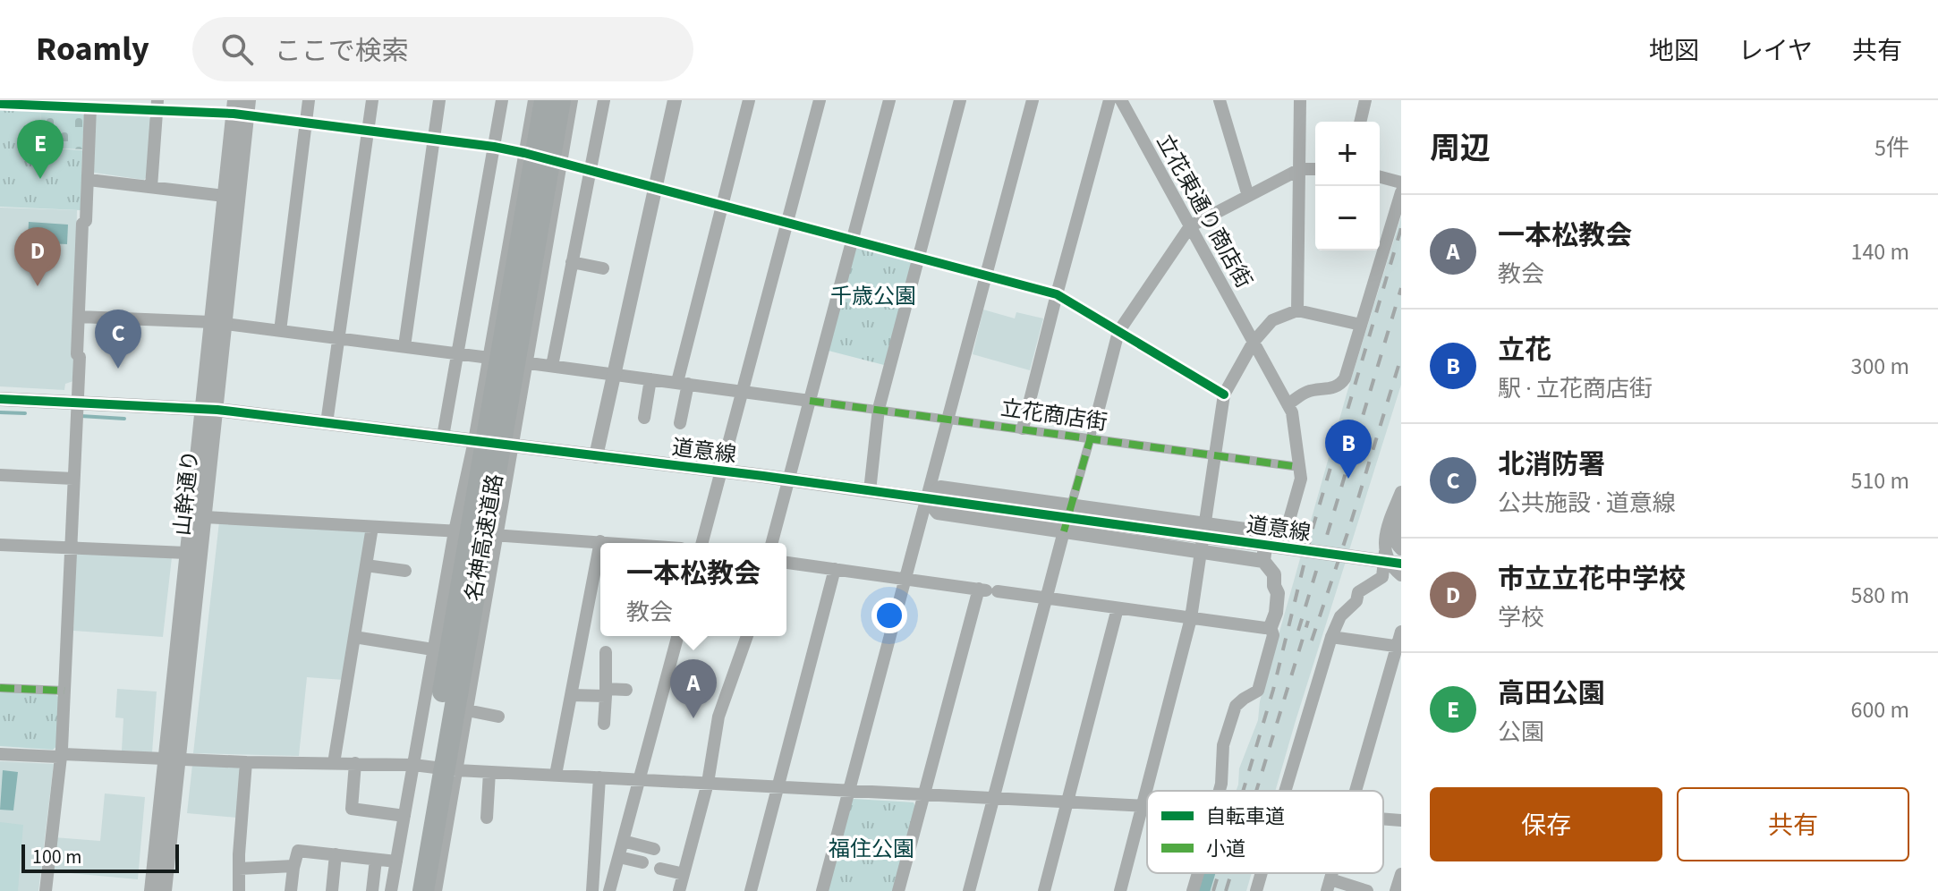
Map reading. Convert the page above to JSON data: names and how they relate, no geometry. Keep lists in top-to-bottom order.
{
  "streets": {
    "highway": ["名神高速道路"],
    "street": [
      "立花東通り商店街",
      "立花商店街",
      "道意線",
      "山幹通り"
    ]
  },
  "crossings": [
    ["道意線", "山幹通り"]
  ],
  "parks": ["千歳公園", "福住公園"],
  "legend": ["自転車道", "小道"],
  "scale_bar": "100 m",
  "page": {
    "header": "Roamly",
    "search": "ここで検索",
    "nav": ["地図", "レイヤ", "共有"],
    "heading": ["周辺", "5件"],
    "pins": [
      "E",
      "D",
      "C",
      "B",
      "A"
    ],
    "map_buttons": ["+", "−"],
    "list": [
      {
        "mark": "A",
        "name": "一本松教会",
        "note": "教会",
        "value": "140 m"
      },
      {
        "mark": "B",
        "name": "立花",
        "note": "駅 · 立花商店街",
        "value": "300 m"
      },
      {
        "mark": "C",
        "name": "北消防署",
        "note": "公共施設 · 道意線",
        "value": "510 m"
      },
      {
        "mark": "D",
        "name": "市立立花中学校",
        "note": "学校",
        "value": "580 m"
      },
      {
        "mark": "E",
        "name": "高田公園",
        "note": "公園",
        "value": "600 m"
      }
    ],
    "popup": ["一本松教会", "教会"],
    "buttons": ["保存", "共有"],
    "scale": "100 m"
  }
}
